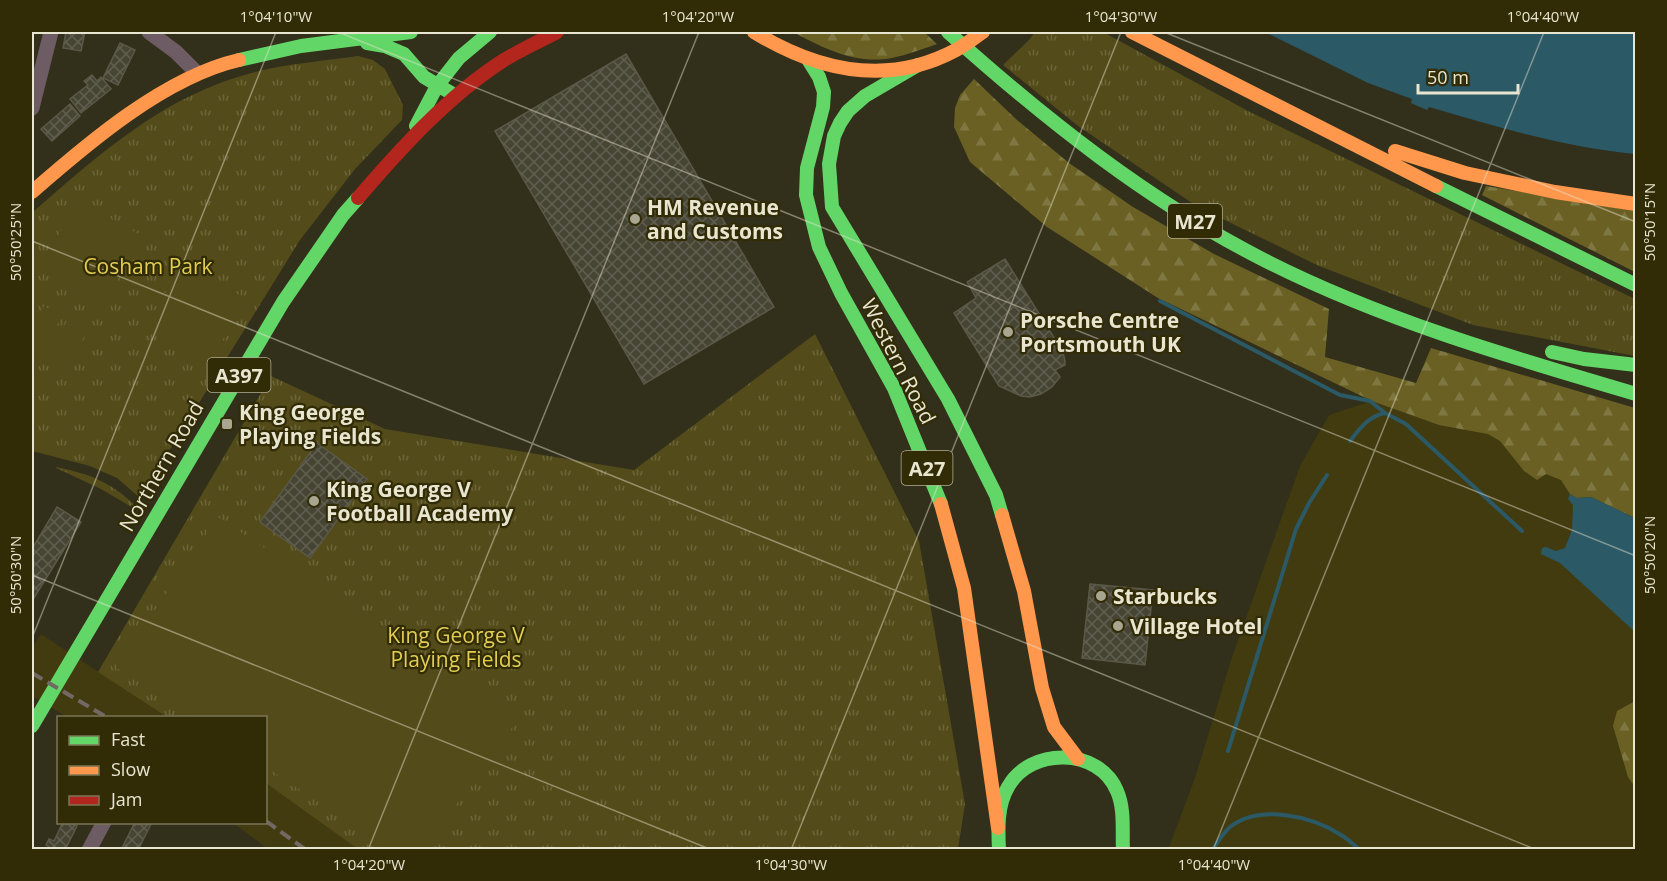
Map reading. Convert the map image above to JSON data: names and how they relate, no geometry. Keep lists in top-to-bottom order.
{
  "streets": {
    "main road": [
      "M27",
      "Western Road",
      "A397",
      "Northern Road",
      "A27"
    ]
  },
  "parks": ["Cosham Park", "King George V Playing Fields"],
  "places": {
    "other": [
      "HM Revenue and Customs",
      "Porsche Centre Portsmouth UK",
      "King George V Football Academy",
      "Starbucks",
      "Village Hotel"
    ],
    "transit": ["King George Playing Fields"]
  },
  "legend": ["Fast", "Slow", "Jam"],
  "scale_bar": "50 m",
  "coordinates": [
    "1°04'10\"W",
    "1°04'20\"W",
    "1°04'30\"W",
    "1°04'40\"W",
    "50°50'15\"N",
    "50°50'25\"N",
    "50°50'20\"N",
    "50°50'30\"N"
  ]
}
